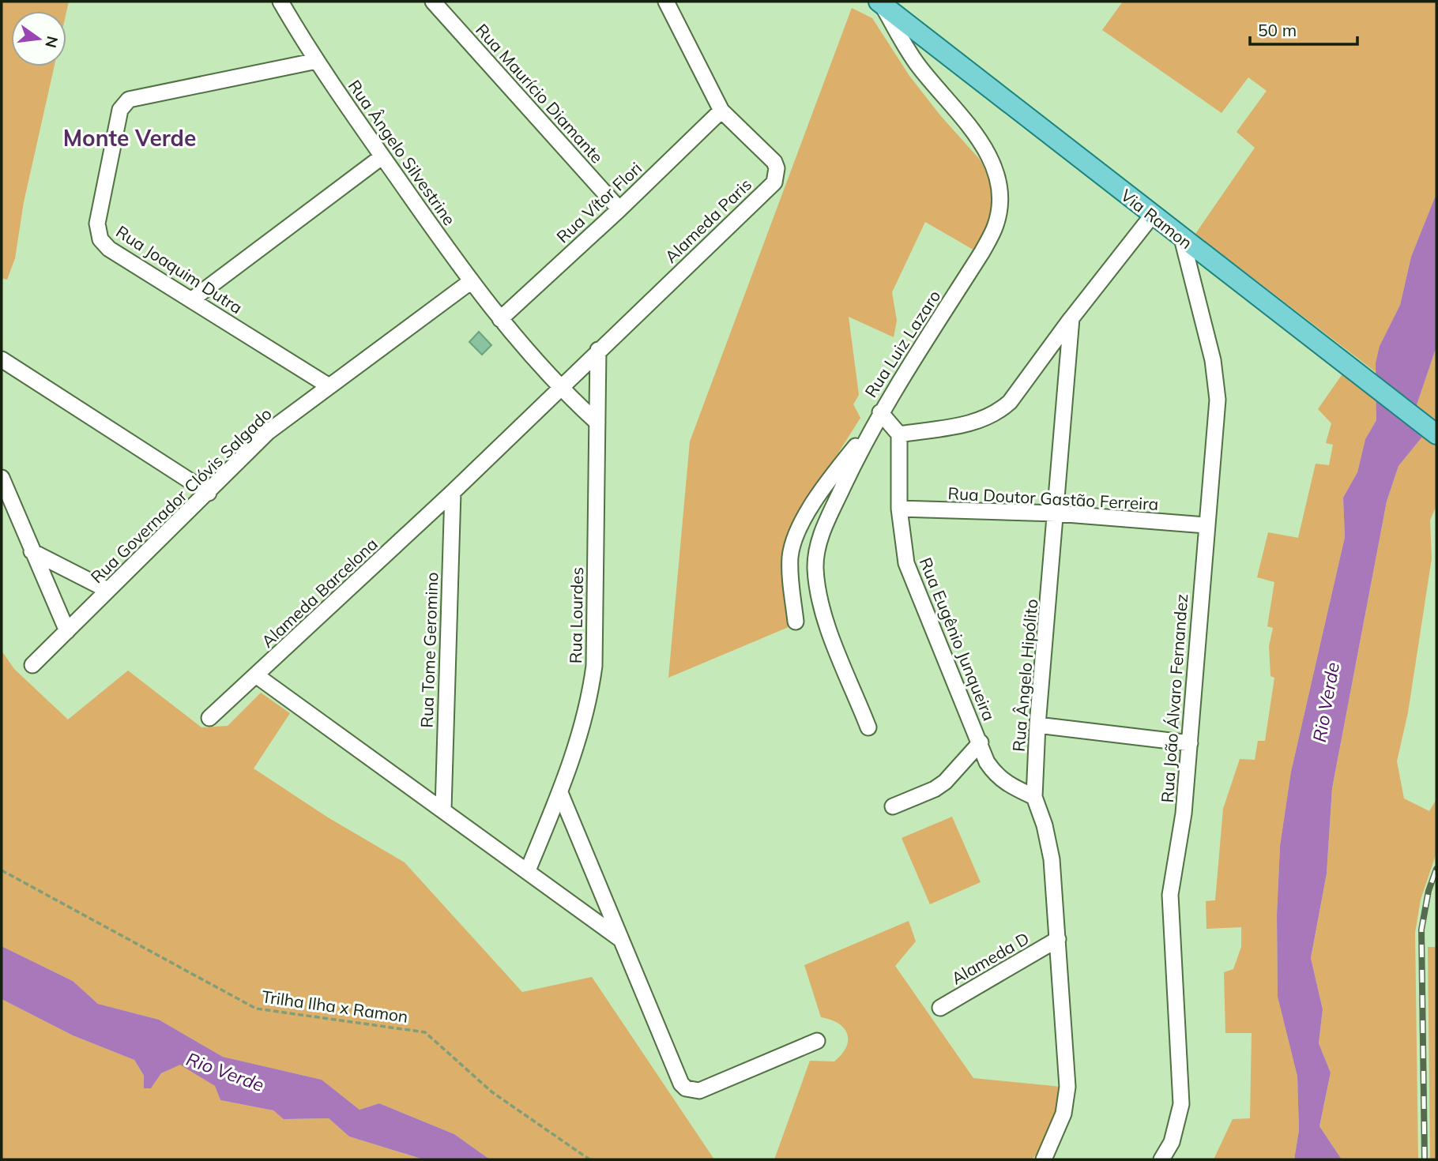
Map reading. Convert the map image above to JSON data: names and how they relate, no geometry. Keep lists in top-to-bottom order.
{
  "streets": {
    "main road": ["Via Ramon"],
    "street": [
      "Rua Maurício Diamante",
      "Rua Ângelo Silvestrine",
      "Rua Vítor Flori",
      "Alameda Paris",
      "Rua Joaquim Dutra",
      "Rua Luiz Lazaro",
      "Rua Governador Clóvis Salgado",
      "Rua Doutor Gastão Ferreira",
      "Alameda Barcelona",
      "Rua Lourdes",
      "Rua Eugênio Junqueira",
      "Rua Tome Geromino",
      "Rua Ângelo Hipólito",
      "Rua João Álvaro Fernandez",
      "Alameda D"
    ],
    "path": ["Trilha Ilha x Ramon"]
  },
  "crossings": [
    ["Rua Maurício Diamante", "Rua Vítor Flori"],
    ["Rua Ângelo Silvestrine", "Rua Vítor Flori"],
    ["Rua Ângelo Silvestrine", "Alameda Paris"],
    ["Rua Ângelo Silvestrine", "Rua Joaquim Dutra"],
    ["Rua Ângelo Silvestrine", "Rua Governador Clóvis Salgado"],
    ["Rua Ângelo Silvestrine", "Alameda Barcelona"],
    ["Rua Ângelo Silvestrine", "Rua Lourdes"],
    ["Rua Vítor Flori", "Alameda Paris"],
    ["Via Ramon", "Rua Luiz Lazaro"],
    ["Via Ramon", "Rua João Álvaro Fernandez"],
    ["Alameda Paris", "Alameda Barcelona"],
    ["Alameda Paris", "Rua Lourdes"],
    ["Rua Joaquim Dutra", "Rua Governador Clóvis Salgado"],
    ["Rua Doutor Gastão Ferreira", "Rua Eugênio Junqueira"],
    ["Rua Doutor Gastão Ferreira", "Rua Ângelo Hipólito"],
    ["Rua Doutor Gastão Ferreira", "Rua João Álvaro Fernandez"],
    ["Alameda Barcelona", "Rua Tome Geromino"],
    ["Rua Eugênio Junqueira", "Rua Ângelo Hipólito"],
    ["Rua Ângelo Hipólito", "Alameda D"]
  ],
  "districts": ["Monte Verde"],
  "water": ["Rio Verde"],
  "scale_bar": "50 m",
  "north": "right"
}
